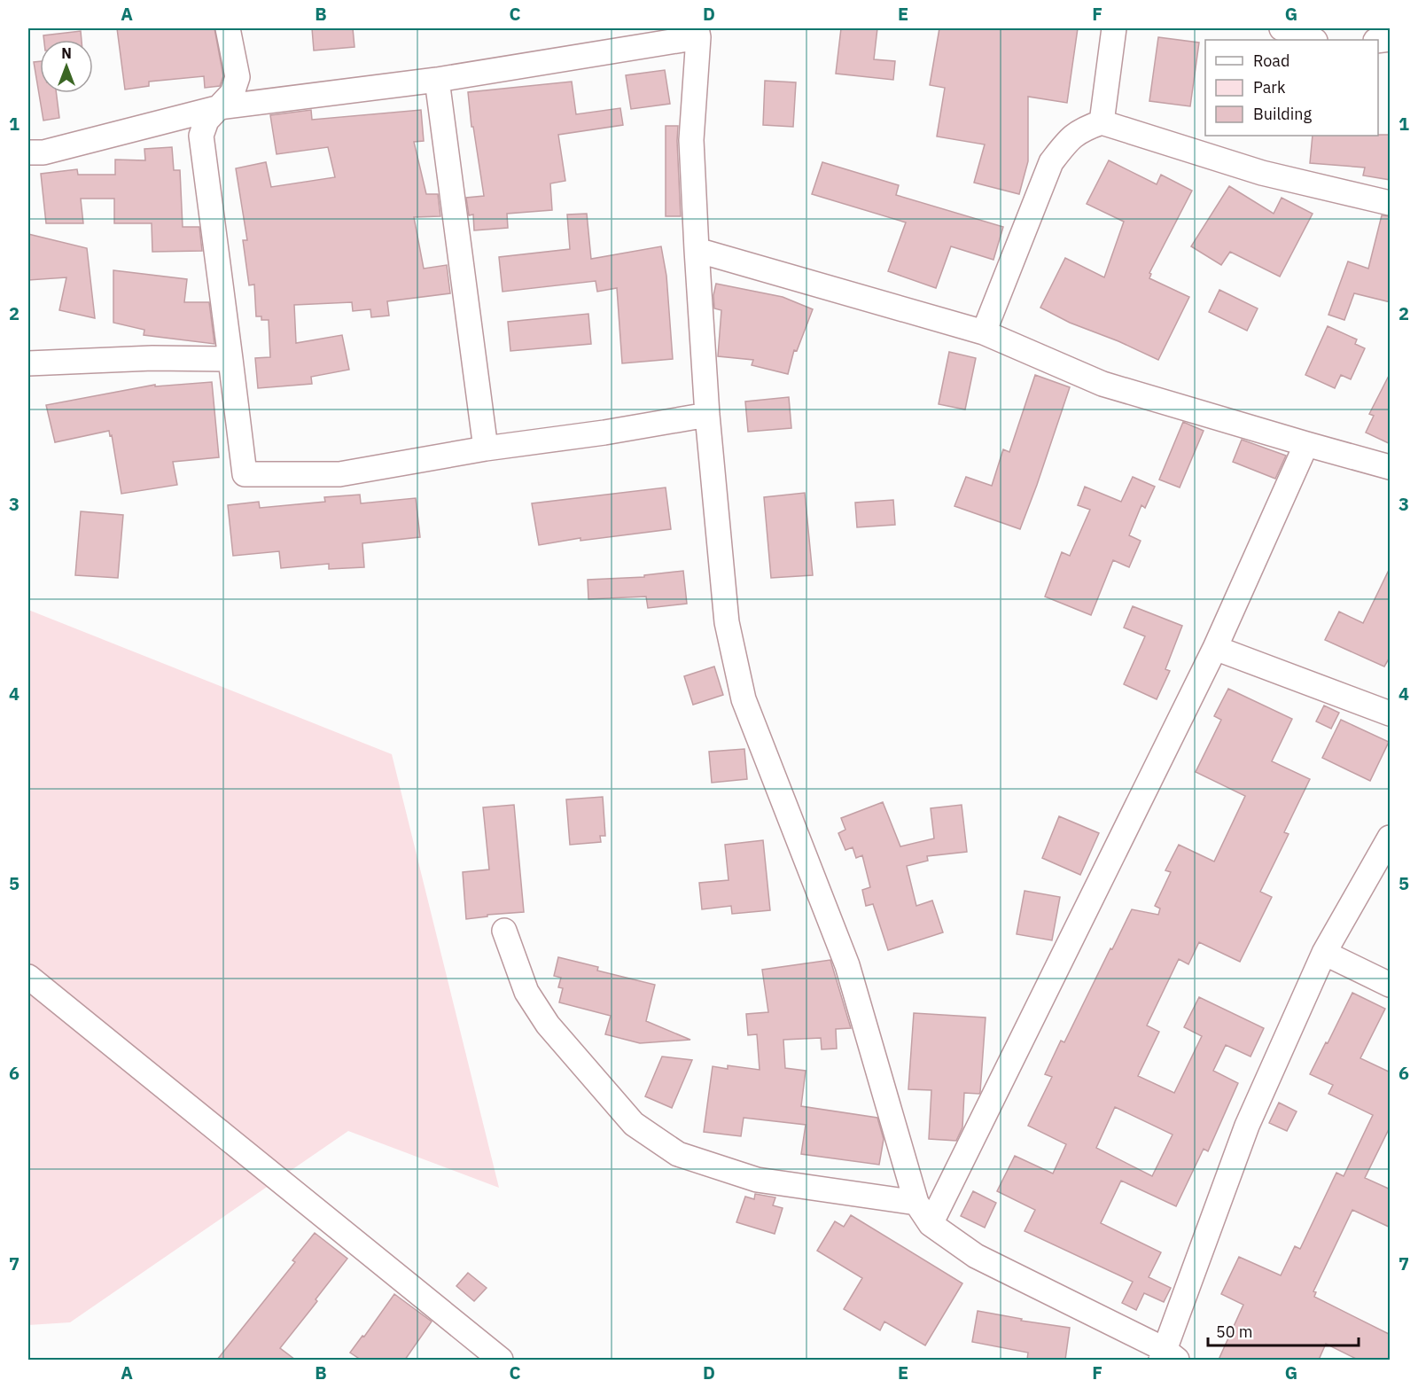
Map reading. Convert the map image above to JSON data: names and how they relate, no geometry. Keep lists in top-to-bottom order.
{
  "legend": ["Road", "Park", "Building"],
  "scale_bar": "50 m",
  "north": "top",
  "grid": {
    "columns": [
      "A",
      "B",
      "C",
      "D",
      "E",
      "F",
      "G"
    ],
    "rows": [
      "1",
      "2",
      "3",
      "4",
      "5",
      "6",
      "7"
    ]
  }
}
